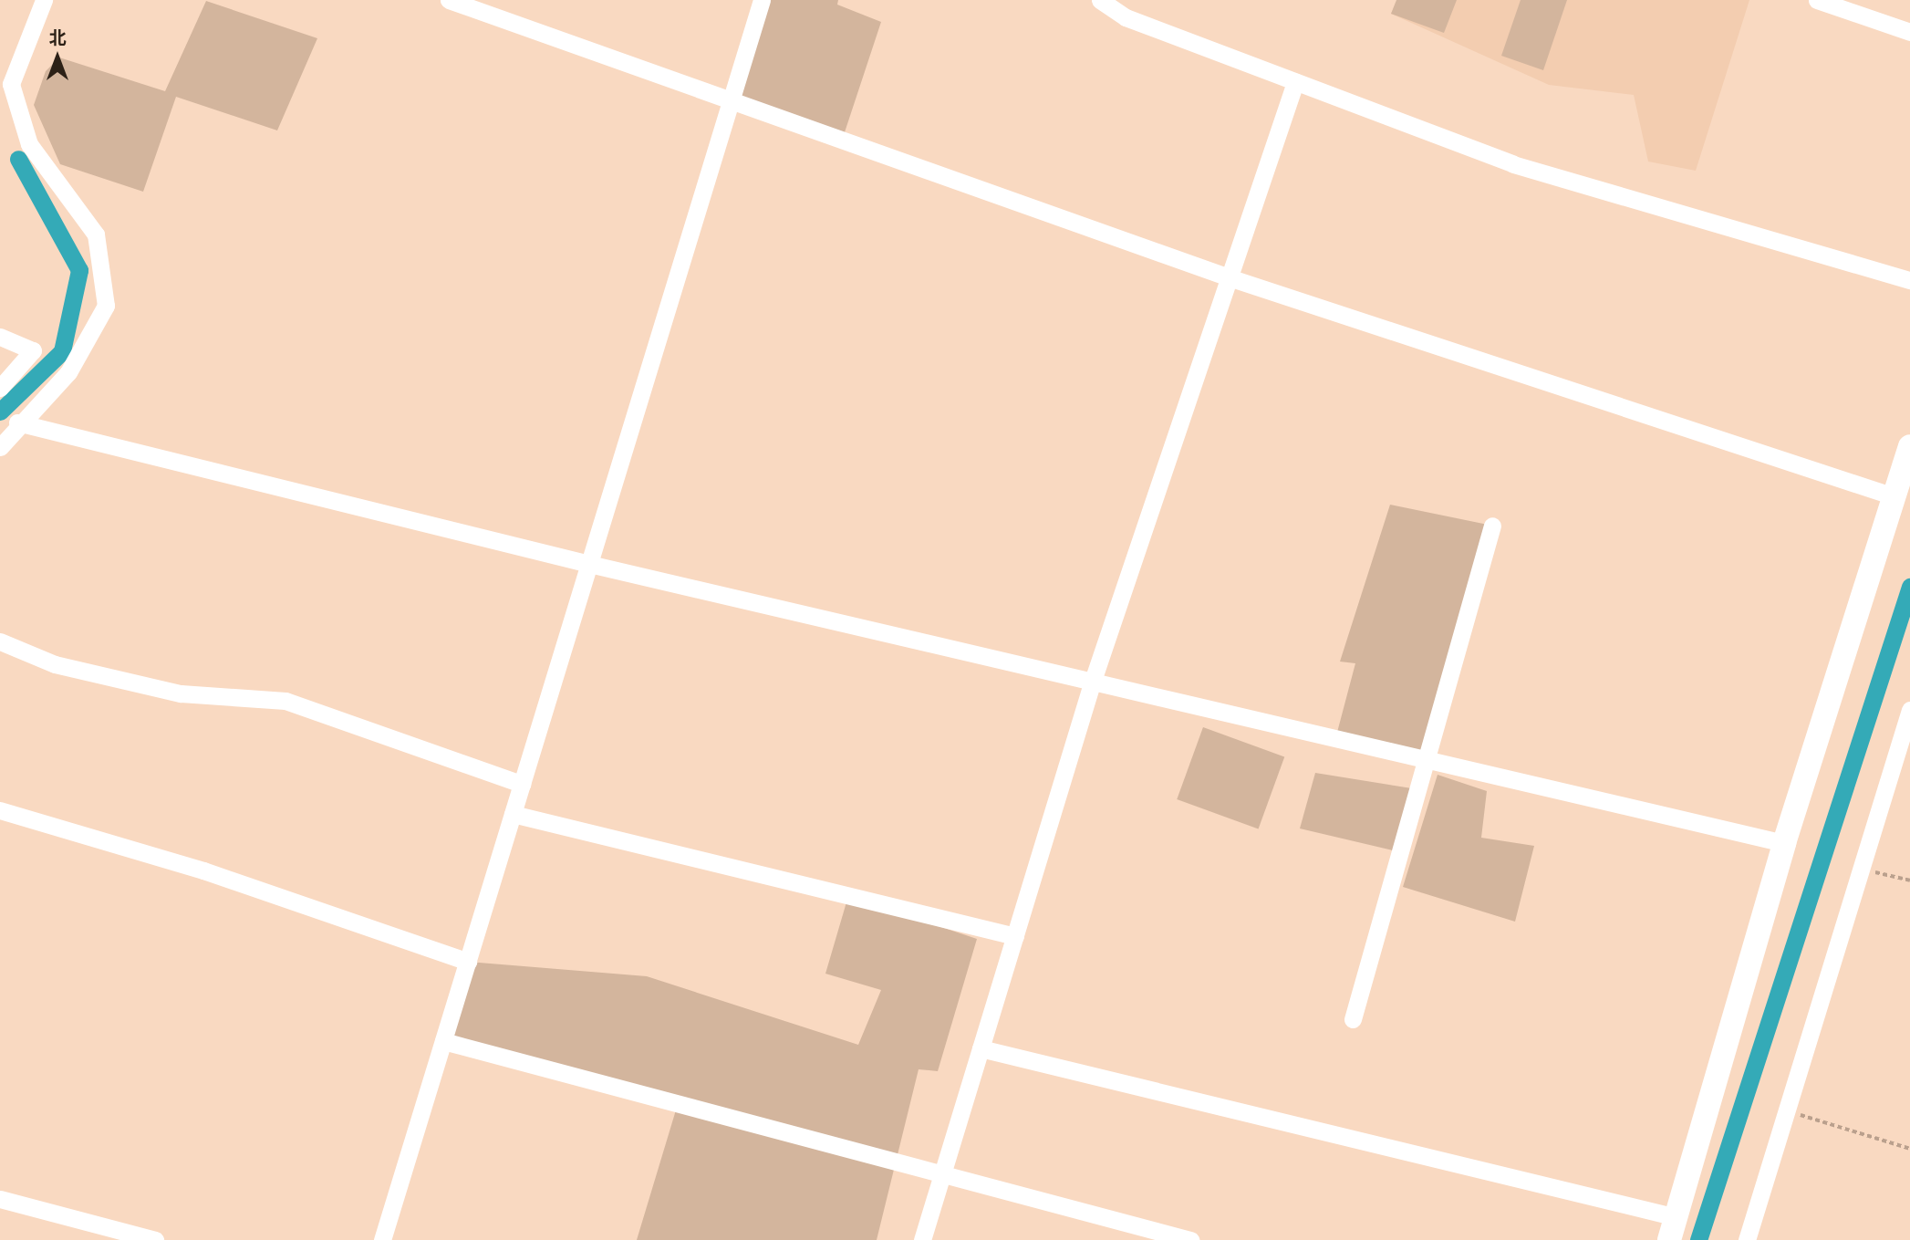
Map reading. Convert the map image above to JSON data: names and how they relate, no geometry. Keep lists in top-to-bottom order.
{
  "north": "top"
}
